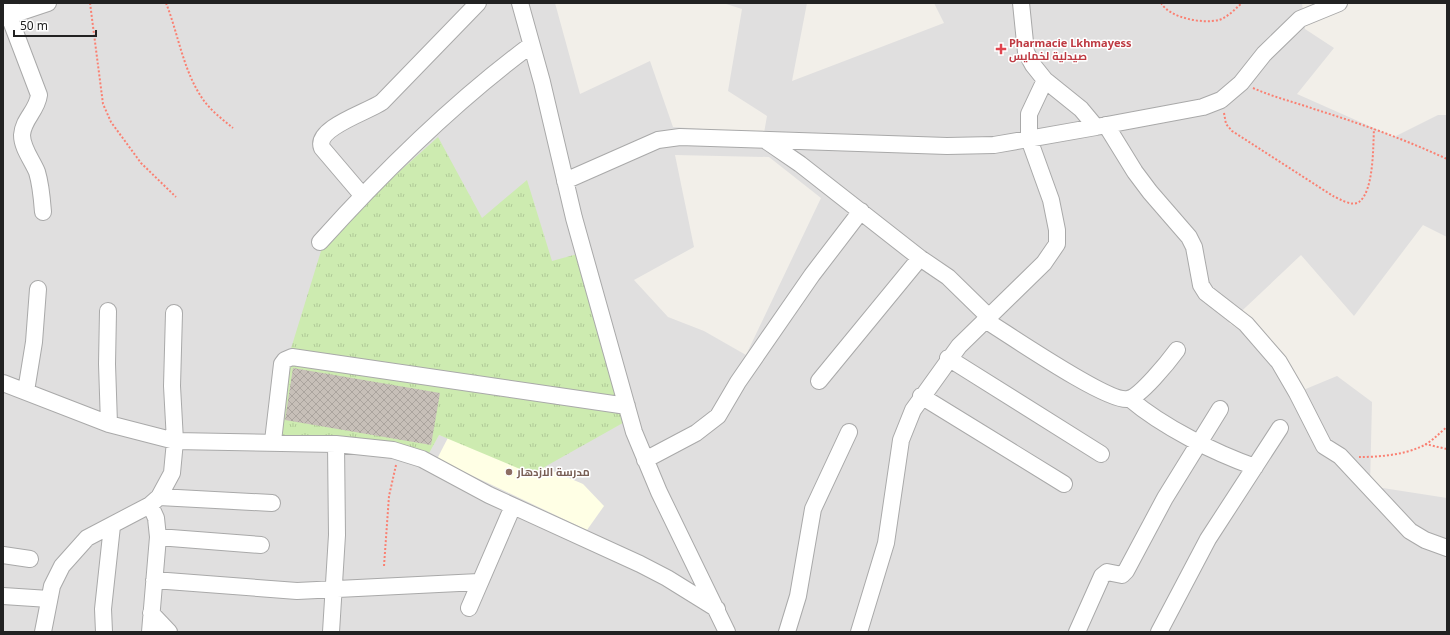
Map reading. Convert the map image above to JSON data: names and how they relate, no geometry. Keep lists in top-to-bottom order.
{
  "places": {
    "health": ["Pharmacie Lkhmayess صيدلية لخمايس"],
    "other": ["مدرسة الازدهار"]
  },
  "scale_bar": "50 m"
}
